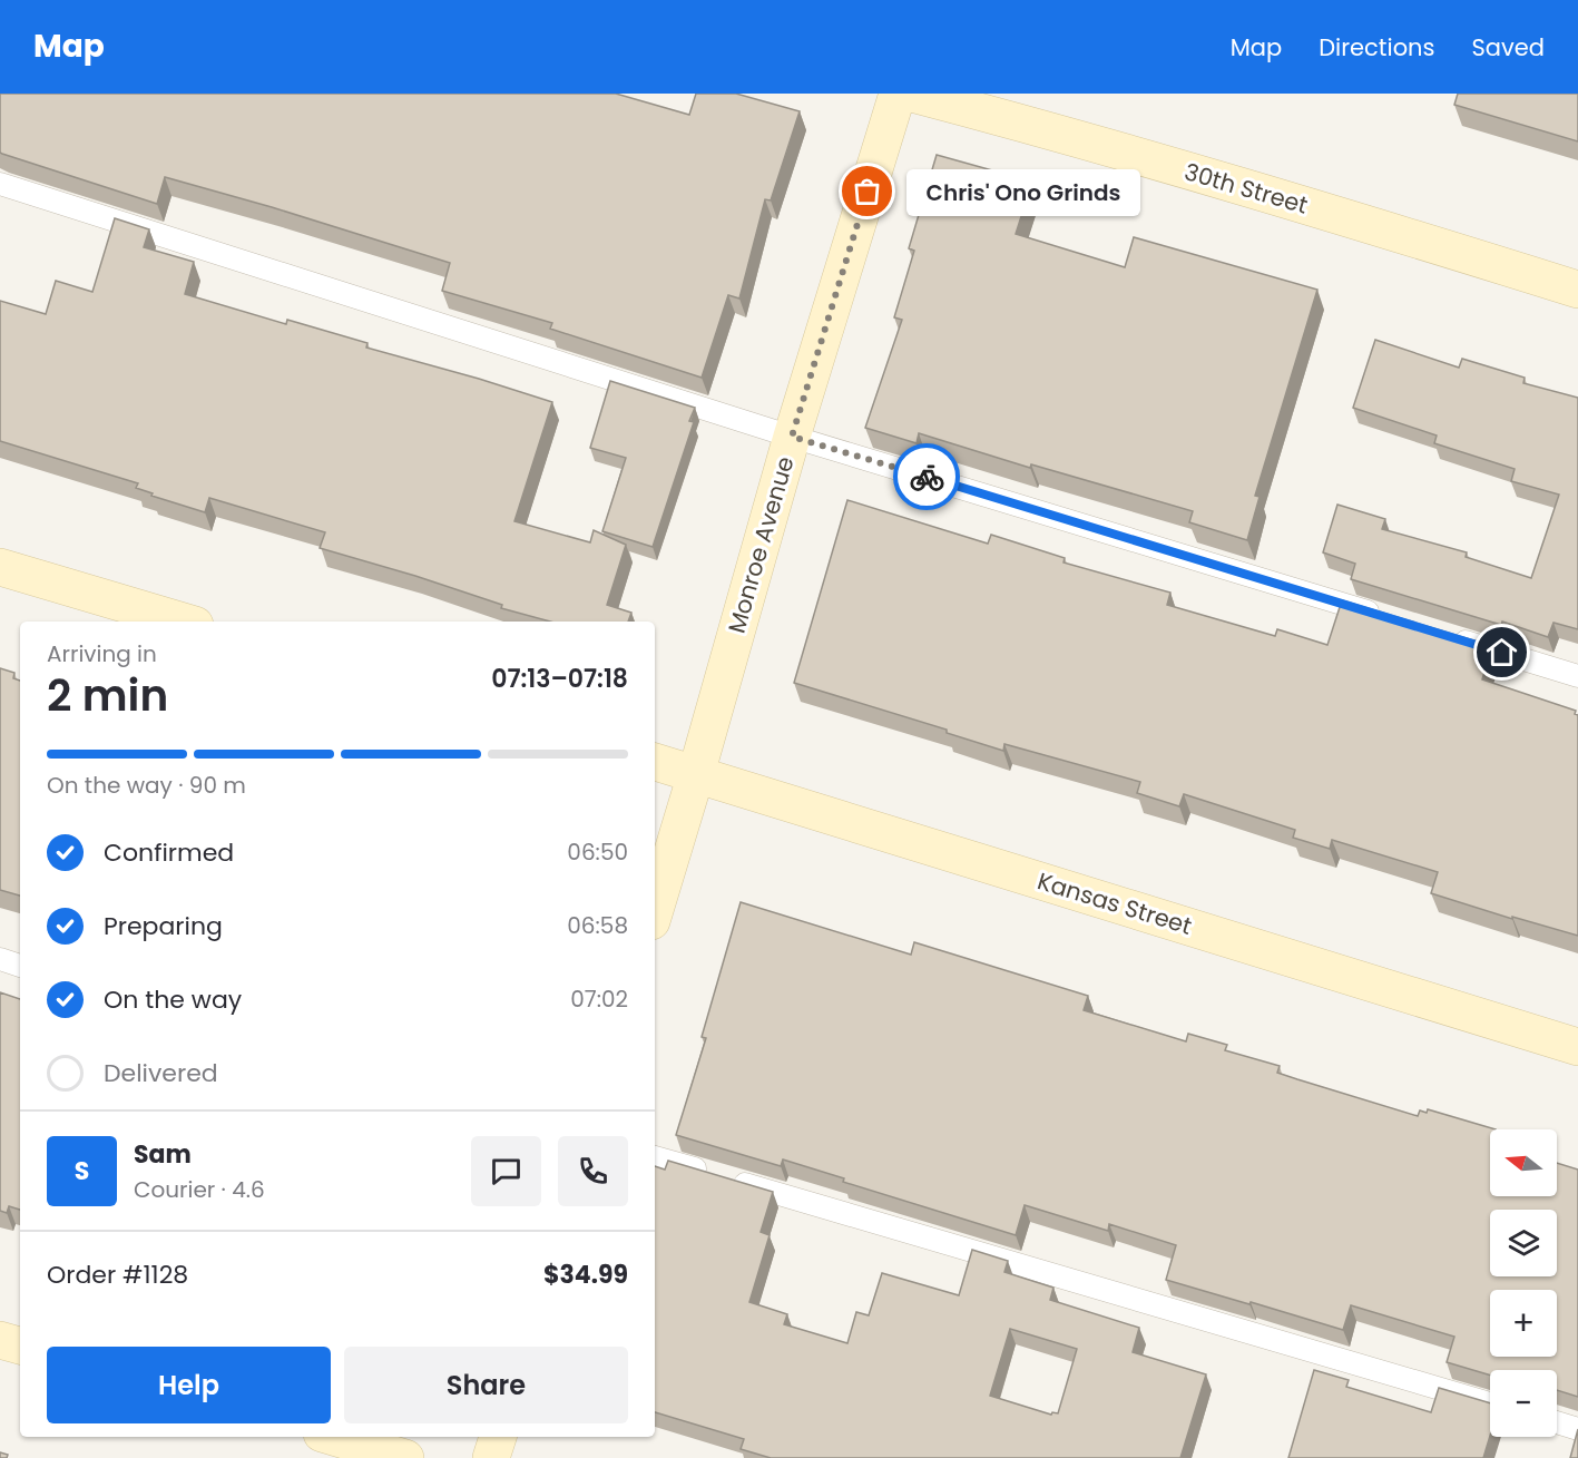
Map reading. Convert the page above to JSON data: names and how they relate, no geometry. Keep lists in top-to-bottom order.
{
  "streets": {
    "street": ["30th Street", "Monroe Avenue", "Kansas Street"]
  },
  "crossings": [
    ["Monroe Avenue", "Kansas Street"]
  ],
  "places": ["Chris' Ono Grinds"],
  "north": "left",
  "page": {
    "header": "Map",
    "nav": ["Map", "Directions", "Saved"],
    "bubble": "Chris' Ono Grinds",
    "heading": ["2 min", "Arriving in", "07:13–07:18"],
    "panel": [
      "Sam",
      "Courier · 4.6",
      "Order #1128",
      "$34.99"
    ],
    "bar": "On the way · 90 m",
    "list": [
      ["Confirmed", "06:50"],
      ["Preparing", "06:58"],
      ["On the way", "07:02"],
      "Delivered"
    ],
    "map_buttons": ["+", "−"],
    "round": "S",
    "buttons": ["Help", "Share"]
  }
}
